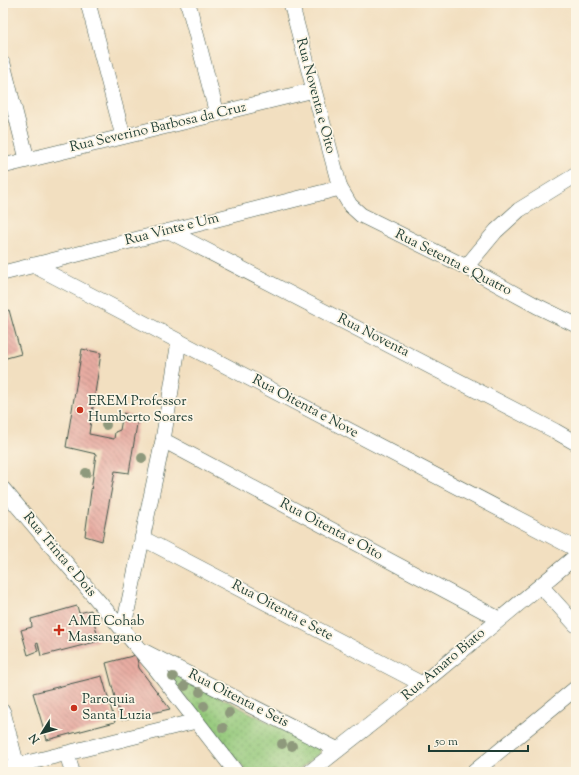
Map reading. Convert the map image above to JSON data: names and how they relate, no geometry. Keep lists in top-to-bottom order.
{
  "streets": {
    "street": [
      "Rua Noventa e Oito",
      "Rua Severino Barbosa da Cruz",
      "Rua Vinte e Um",
      "Rua Setenta e Quatro",
      "Rua Noventa",
      "Rua Oitenta e Nove",
      "Rua Oitenta e Oito",
      "Rua Trinta e Dois",
      "Rua Oitenta e Sete",
      "Rua Amaro Biato",
      "Rua Oitenta e Seis"
    ]
  },
  "crossings": [
    ["Rua Noventa e Oito", "Rua Severino Barbosa da Cruz"],
    ["Rua Noventa e Oito", "Rua Vinte e Um"],
    ["Rua Noventa e Oito", "Rua Setenta e Quatro"],
    ["Rua Vinte e Um", "Rua Setenta e Quatro"],
    ["Rua Vinte e Um", "Rua Noventa"],
    ["Rua Vinte e Um", "Rua Oitenta e Nove"],
    ["Rua Oitenta e Oito", "Rua Amaro Biato"],
    ["Rua Trinta e Dois", "Rua Oitenta e Seis"],
    ["Rua Oitenta e Sete", "Rua Amaro Biato"],
    ["Rua Amaro Biato", "Rua Oitenta e Seis"]
  ],
  "places": {
    "other": ["EREM Professor Humberto Soares", "Paroquia Santa Luzia"],
    "health": ["AME Cohab Massangano"]
  },
  "scale_bar": "50 m",
  "north": "bottom left"
}
